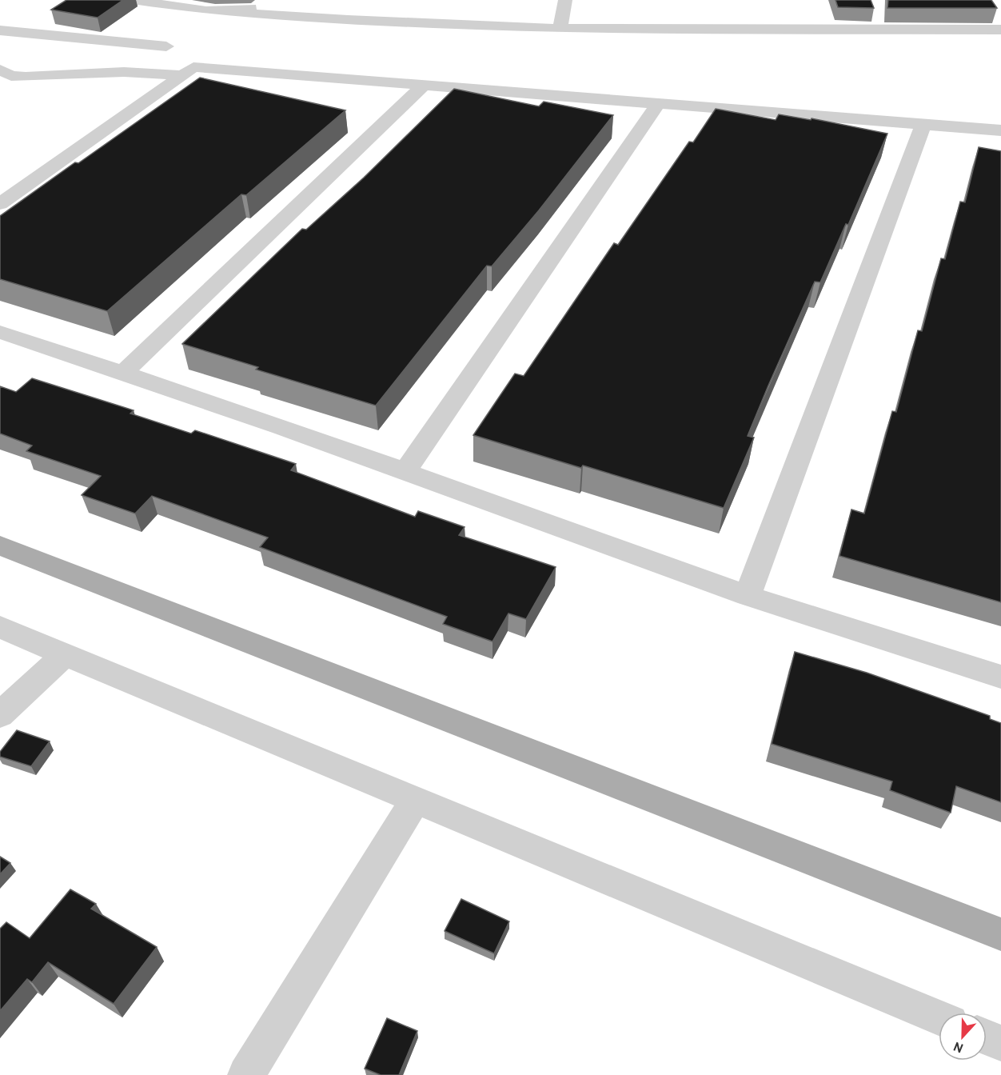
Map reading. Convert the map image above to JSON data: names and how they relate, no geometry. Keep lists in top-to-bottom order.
{
  "north": "bottom"
}
